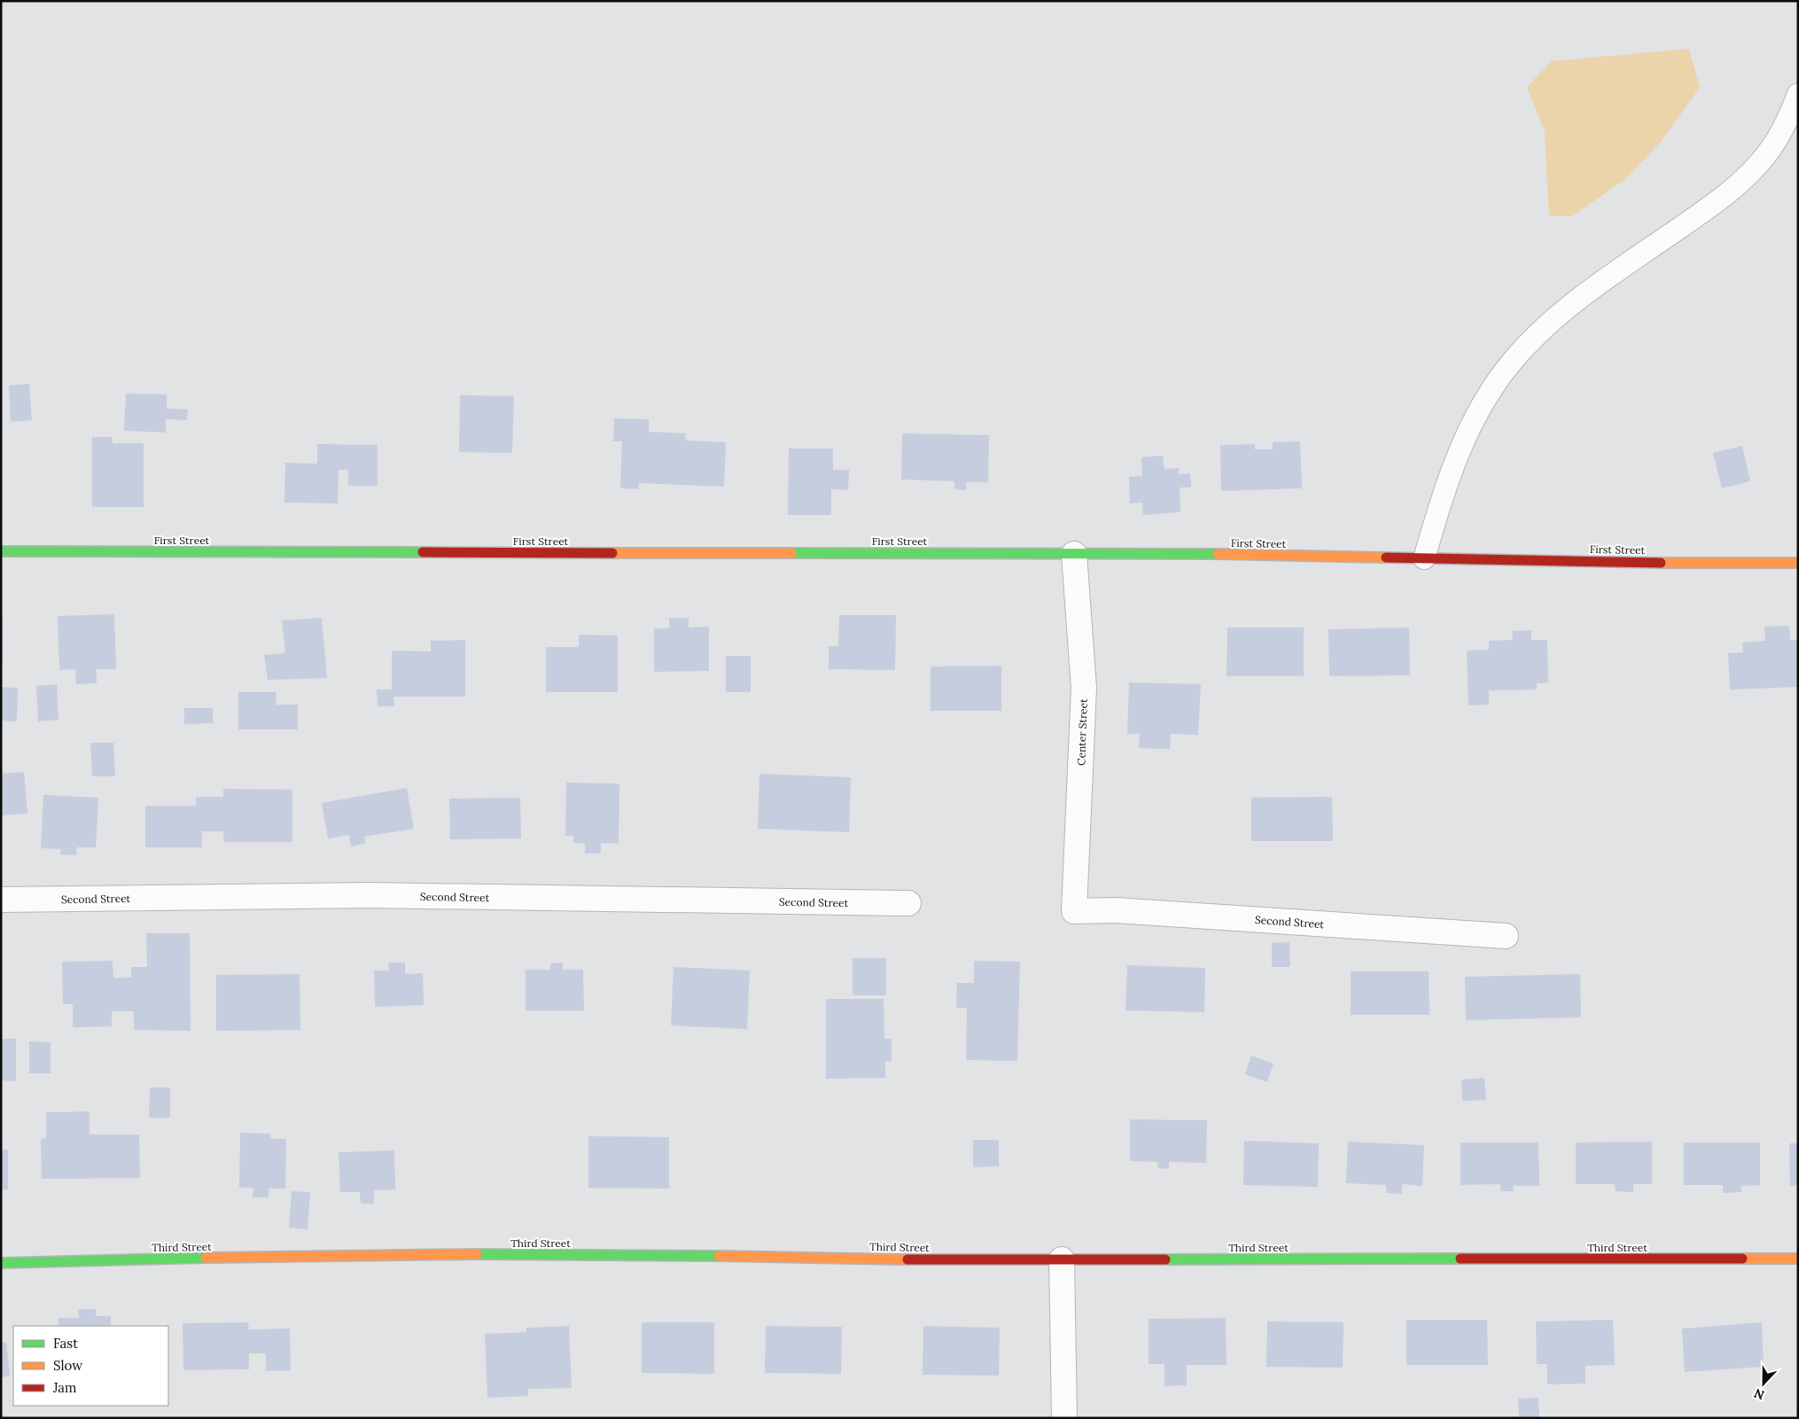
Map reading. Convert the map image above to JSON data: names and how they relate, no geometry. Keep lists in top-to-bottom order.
{
  "streets": {
    "street": [
      "First Street",
      "Center Street",
      "Second Street",
      "Third Street"
    ]
  },
  "crossings": [
    ["First Street", "Center Street"],
    ["Center Street", "Second Street"]
  ],
  "legend": ["Fast", "Slow", "Jam"],
  "north": "bottom"
}
